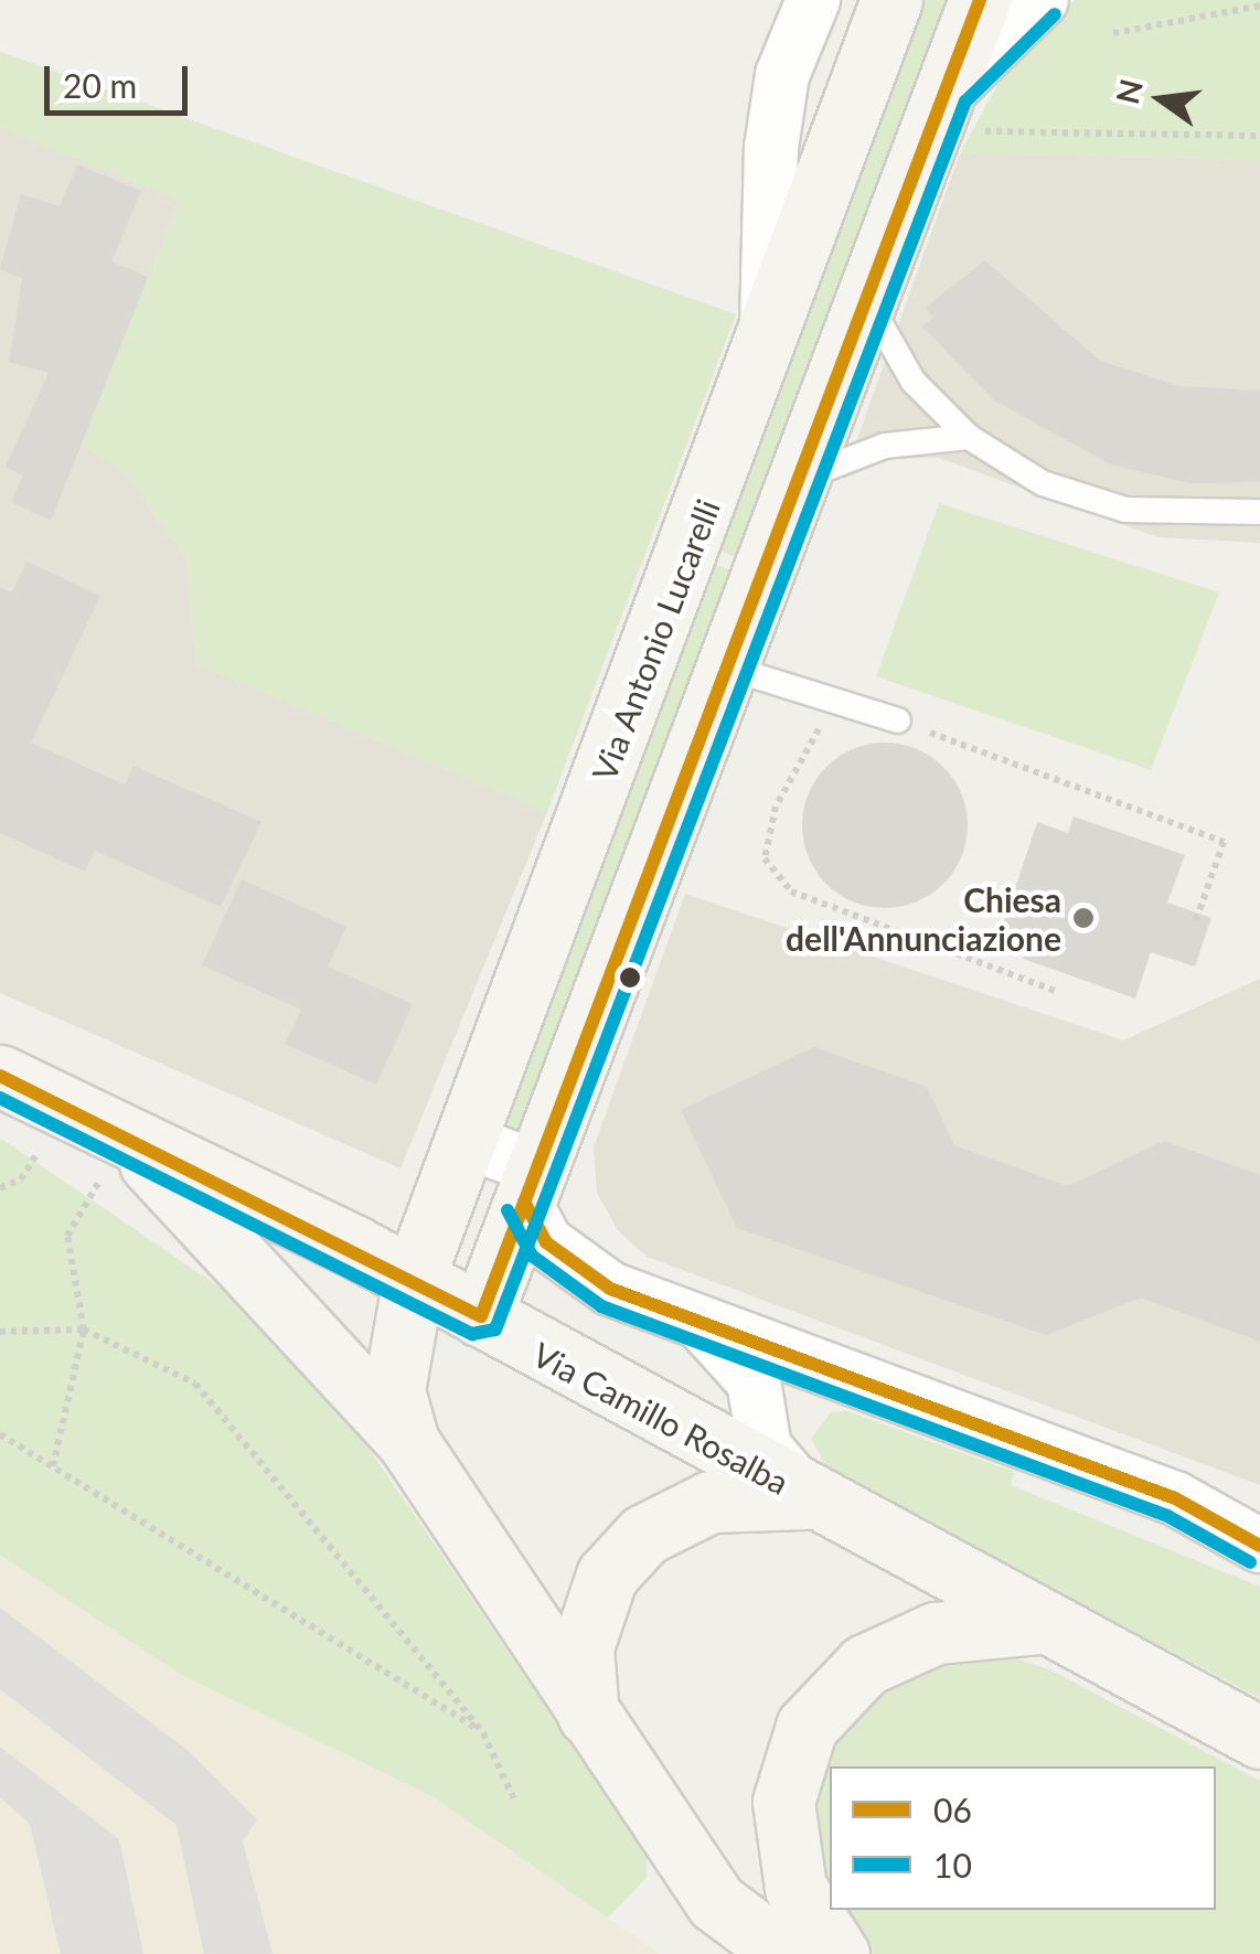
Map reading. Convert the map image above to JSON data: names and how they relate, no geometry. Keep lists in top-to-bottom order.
{
  "streets": {
    "street": ["Via Antonio Lucarelli", "Via Camillo Rosalba"]
  },
  "crossings": [
    ["Via Antonio Lucarelli", "Via Camillo Rosalba"]
  ],
  "places": ["Chiesa dell'Annunciazione"],
  "lines": ["transit line 06", "transit line 10"],
  "legend": ["06", "10"],
  "scale_bar": "20 m",
  "north": "left"
}
